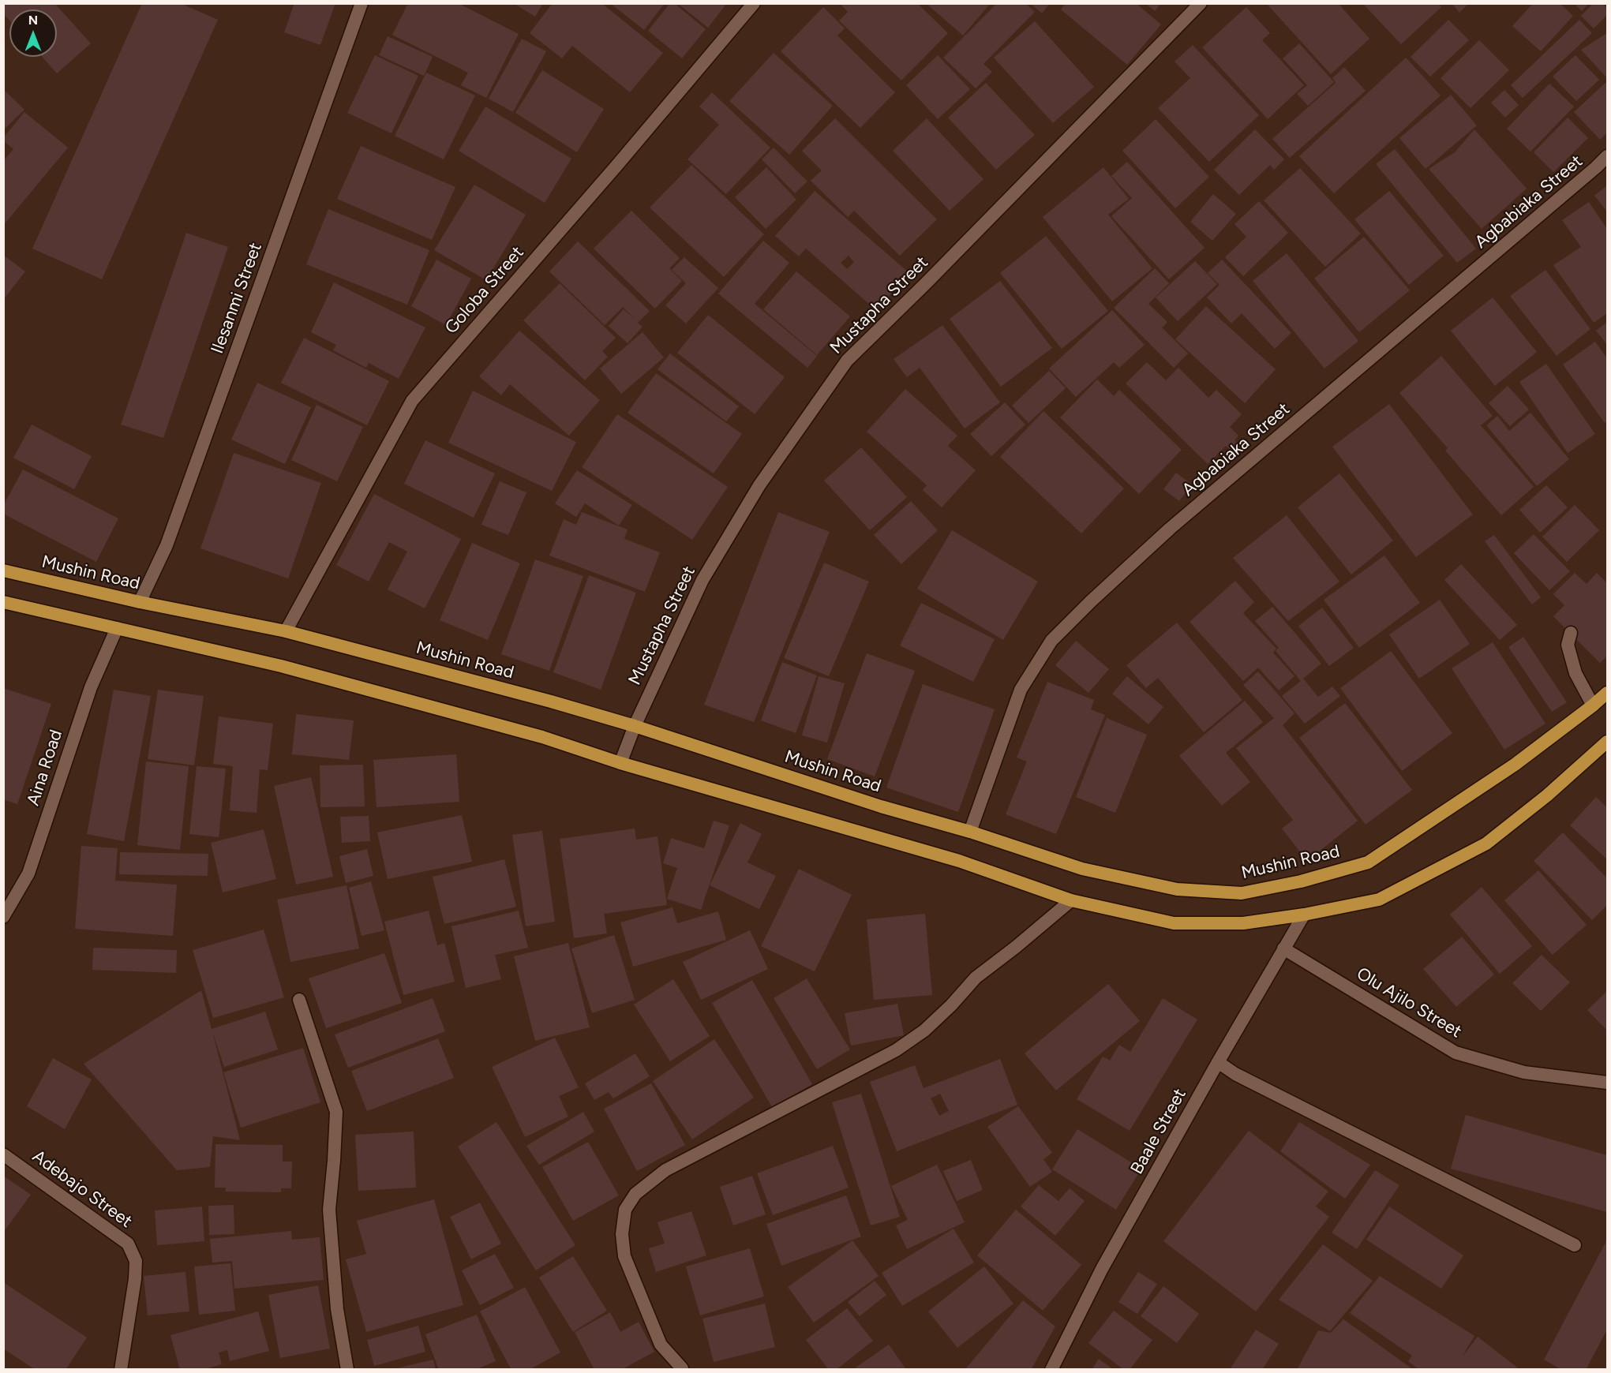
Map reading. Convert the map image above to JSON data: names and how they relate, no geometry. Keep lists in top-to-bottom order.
{
  "streets": {
    "main road": ["Mushin Road"],
    "street": [
      "Agbabiaka Street",
      "Goloba Street",
      "Ilesanmi Street",
      "Mustapha Street",
      "Aina Road",
      "Olu Ajilo Street",
      "Baale Street",
      "Adebajo Street"
    ]
  },
  "crossings": [
    ["Agbabiaka Street", "Mushin Road"],
    ["Goloba Street", "Mushin Road"],
    ["Ilesanmi Street", "Mushin Road"],
    ["Mustapha Street", "Mushin Road"],
    ["Olu Ajilo Street", "Baale Street"]
  ],
  "north": "top"
}
